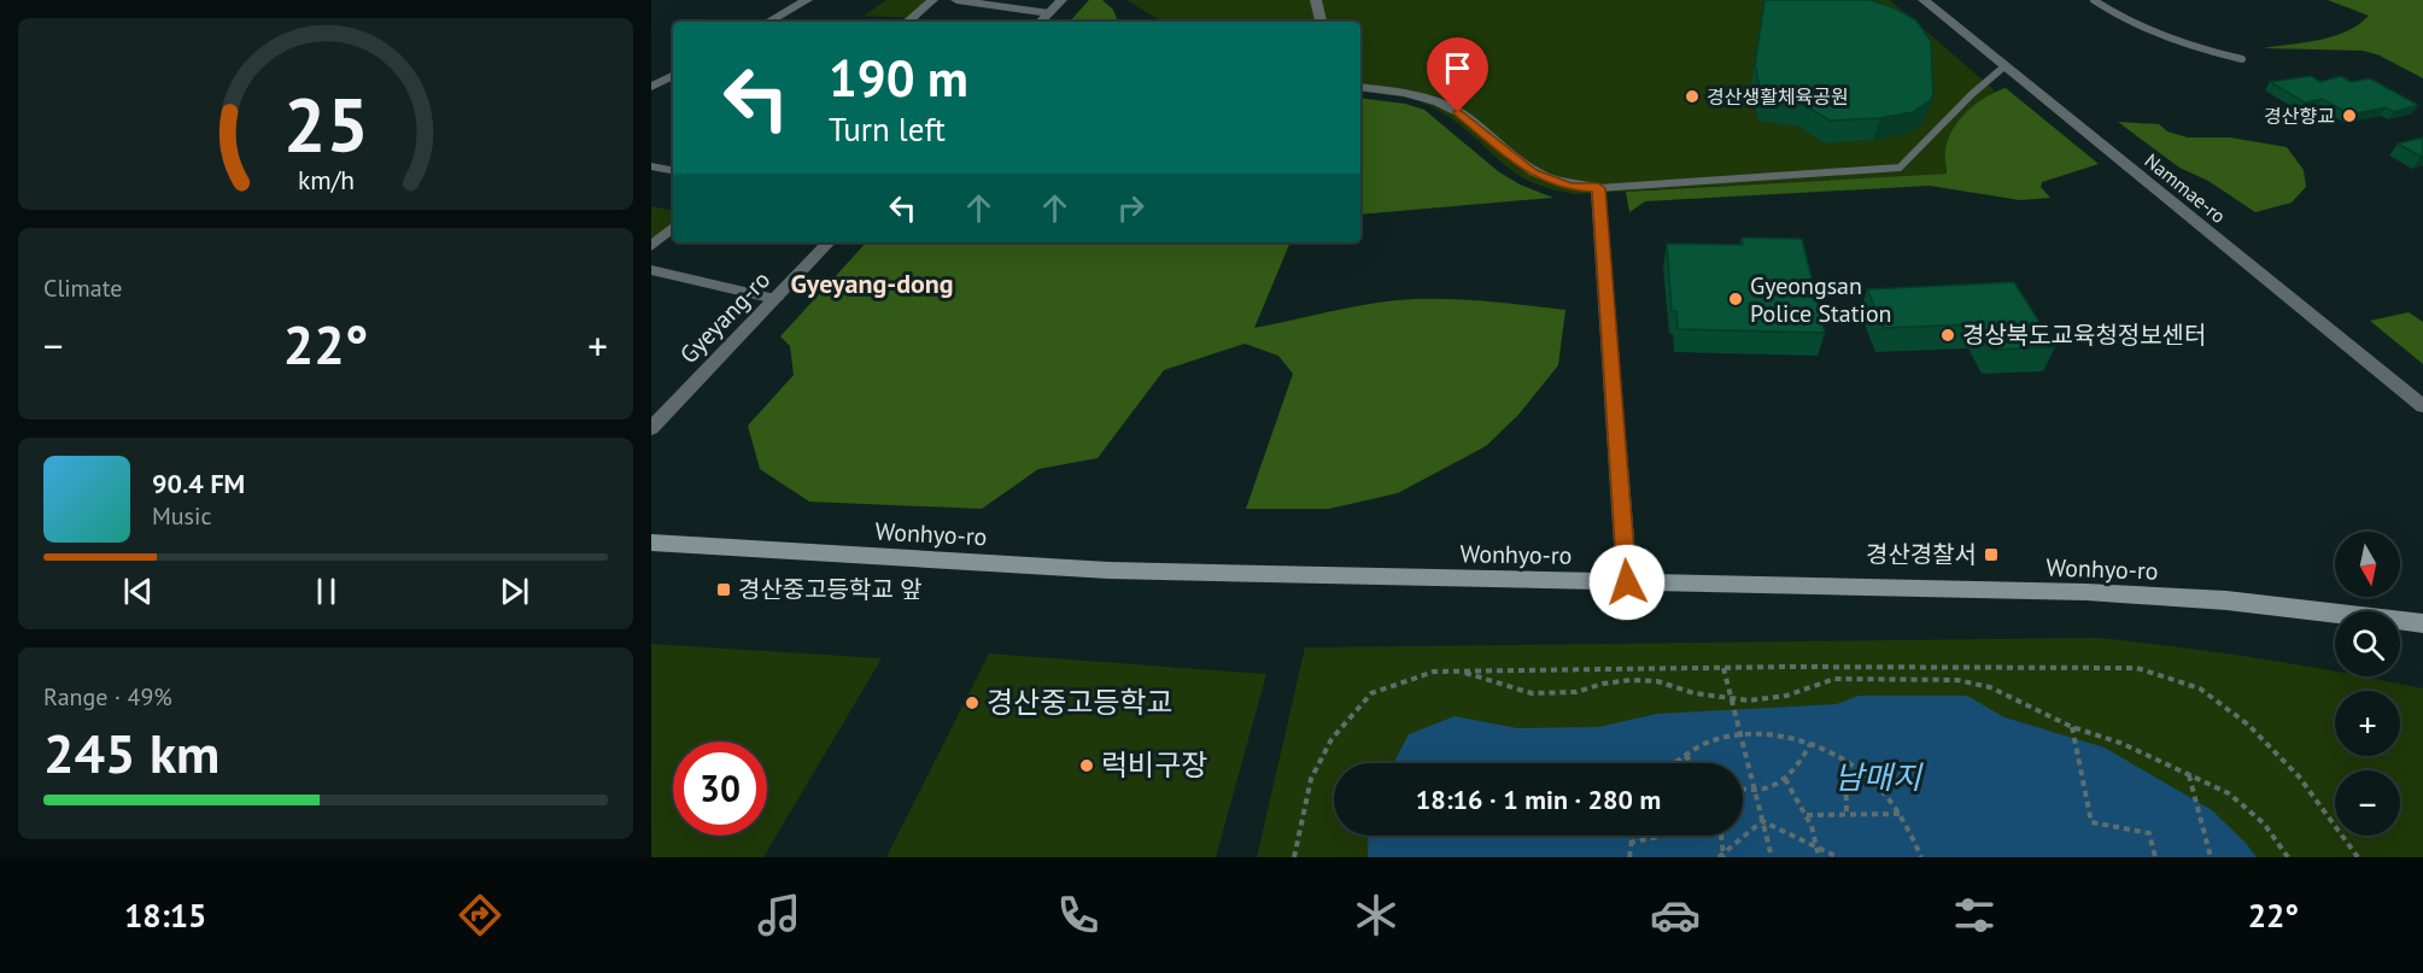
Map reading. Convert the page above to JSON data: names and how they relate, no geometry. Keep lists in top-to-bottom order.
{
  "streets": {
    "main road": ["Wonhyo-ro"],
    "street": ["Nammae-ro", "Gyeyang-ro"]
  },
  "districts": ["Gyeyang-dong"],
  "water": ["남매지"],
  "places": {
    "other": [
      "경산생활체육공원",
      "경산향교",
      "Gyeongsan Police Station",
      "경상북도교육청정보센터",
      "경산중고등학교",
      "럭비구장"
    ],
    "transit": ["경산경찰서", "경산중고등학교 앞"]
  },
  "north": "bottom",
  "page": {
    "turn": ["190 m", "Turn left"],
    "tile": [
      "Climate",
      ["Range · 49%", "245 km"]
    ],
    "heat": ["−", "22°", "+"],
    "song": ["90.4 FM", "Music"],
    "map_buttons": ["+", "−"],
    "limit": "30",
    "trip": "18:16 · 1 min · 280 m",
    "tabs": ["18:15", "22°"],
    "gauge": ["25", "km/h"]
  }
}
